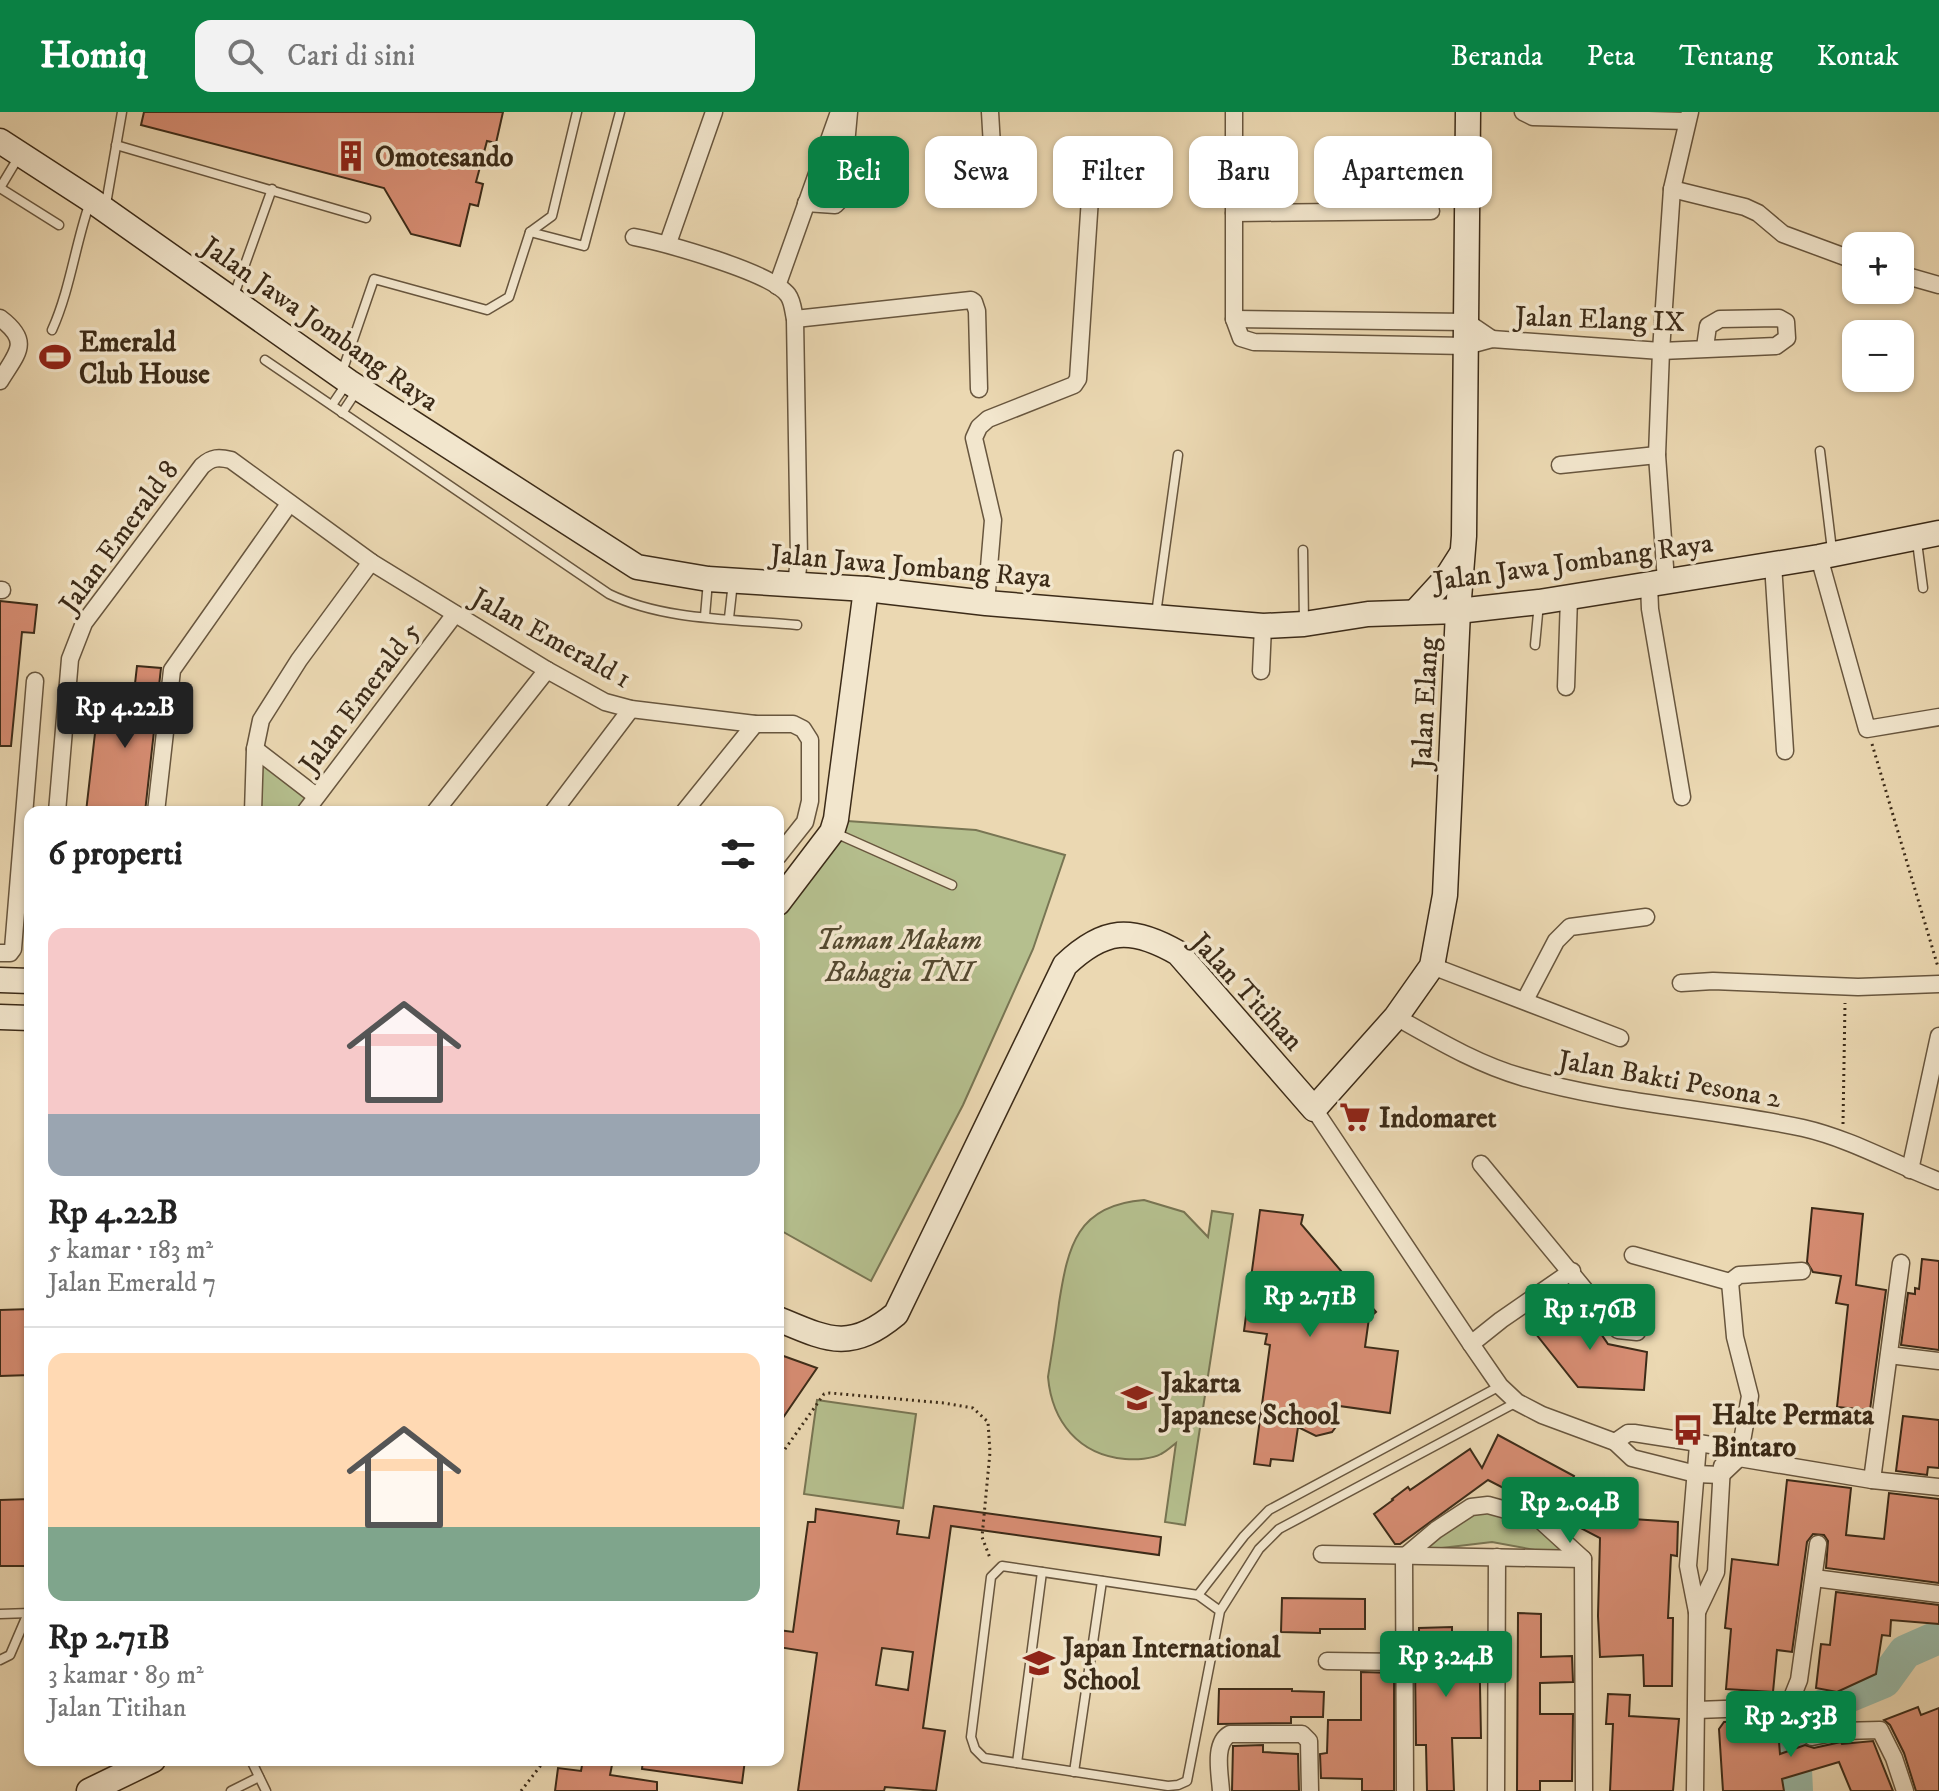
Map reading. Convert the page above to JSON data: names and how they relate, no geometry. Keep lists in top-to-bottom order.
{
  "streets": {
    "main road": ["Jalan Jawa Jombang Raya", "Jalan Elang", "Jalan Titihan"],
    "street": [
      "Jalan Elang IX",
      "Jalan Emerald 8",
      "Jalan Emerald 1",
      "Jalan Emerald 5",
      "Jalan Bakti Pesona 2"
    ]
  },
  "crossings": [
    ["Jalan Elang IX", "Jalan Elang"],
    ["Jalan Jawa Jombang Raya", "Jalan Elang"],
    ["Jalan Emerald 8", "Jalan Emerald 1"],
    ["Jalan Emerald 1", "Jalan Emerald 5"],
    ["Jalan Elang", "Jalan Titihan"],
    ["Jalan Elang", "Jalan Bakti Pesona 2"]
  ],
  "parks": ["Taman Makam Bahagia TNI"],
  "places": {
    "building": ["Omotesando"],
    "sports": ["Emerald Club House"],
    "supermarket": ["Indomaret"],
    "school or university": ["Jakarta Japanese School", "Japan International School"],
    "bus stop": ["Halte Permata Bintaro"]
  },
  "page": {
    "header": "Homiq",
    "search": "Cari di sini",
    "nav": [
      "Beranda",
      "Peta",
      "Tentang",
      "Kontak"
    ],
    "chip": [
      "Beli",
      "Sewa",
      "Filter",
      "Baru",
      "Apartemen"
    ],
    "map_buttons": ["+", "−"],
    "price": [
      "Rp 4.22B",
      "Rp 2.71B",
      "Rp 1.76B",
      "Rp 2.04B",
      "Rp 3.24B",
      "Rp 2.53B"
    ],
    "heading": "6 properti",
    "list": [
      {
        "name": "Rp 4.22B",
        "note": "5 kamar · 183 m² · Jalan Emerald 7"
      },
      {
        "name": "Rp 2.71B",
        "note": "3 kamar · 89 m² · Jalan Titihan"
      }
    ]
  }
}
